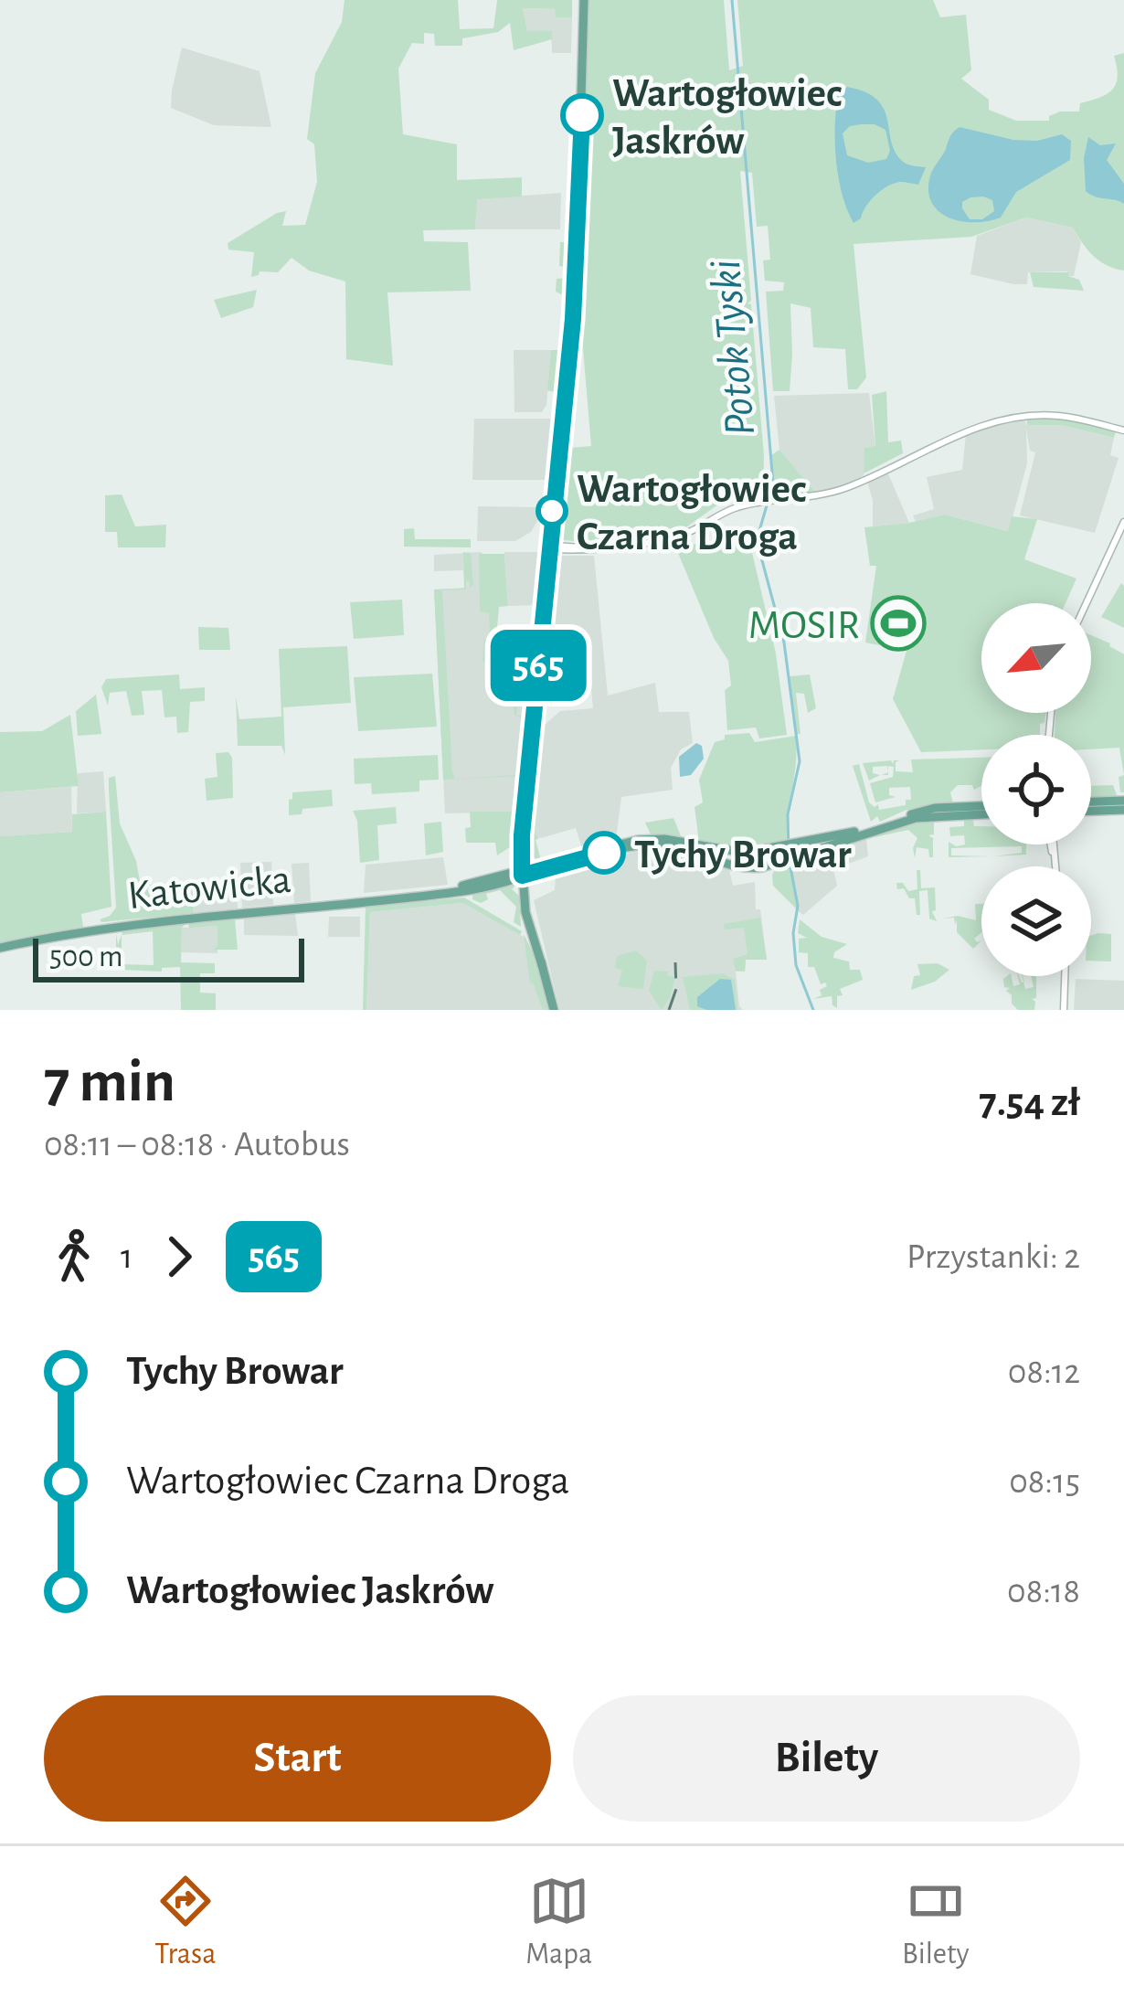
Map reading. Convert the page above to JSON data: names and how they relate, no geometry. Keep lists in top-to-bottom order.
{
  "streets": {
    "main road": ["Katowicka"]
  },
  "water": ["Potok Tyski"],
  "places": {
    "other": ["Wartogłowiec Jaskrów", "Wartogłowiec Czarna Droga", "Tychy Browar"],
    "sports": ["MOSIR"]
  },
  "lines": ["bus line 565"],
  "scale_bar": "500 m",
  "north": "bottom left",
  "page": {
    "on_map": "565",
    "scale": "500 m",
    "heading": ["7 min", "08:11 – 08:18 · Autobus", "7.54 zł"],
    "legs": ["1", "565", "Przystanki: 2"],
    "list": [
      {
        "name": "Tychy Browar",
        "value": "08:12"
      },
      {
        "name": "Wartogłowiec Czarna Droga",
        "value": "08:15"
      },
      {
        "name": "Wartogłowiec Jaskrów",
        "value": "08:18"
      }
    ],
    "buttons": ["Start", "Bilety"],
    "tabs": ["Trasa", "Mapa", "Bilety"]
  }
}
